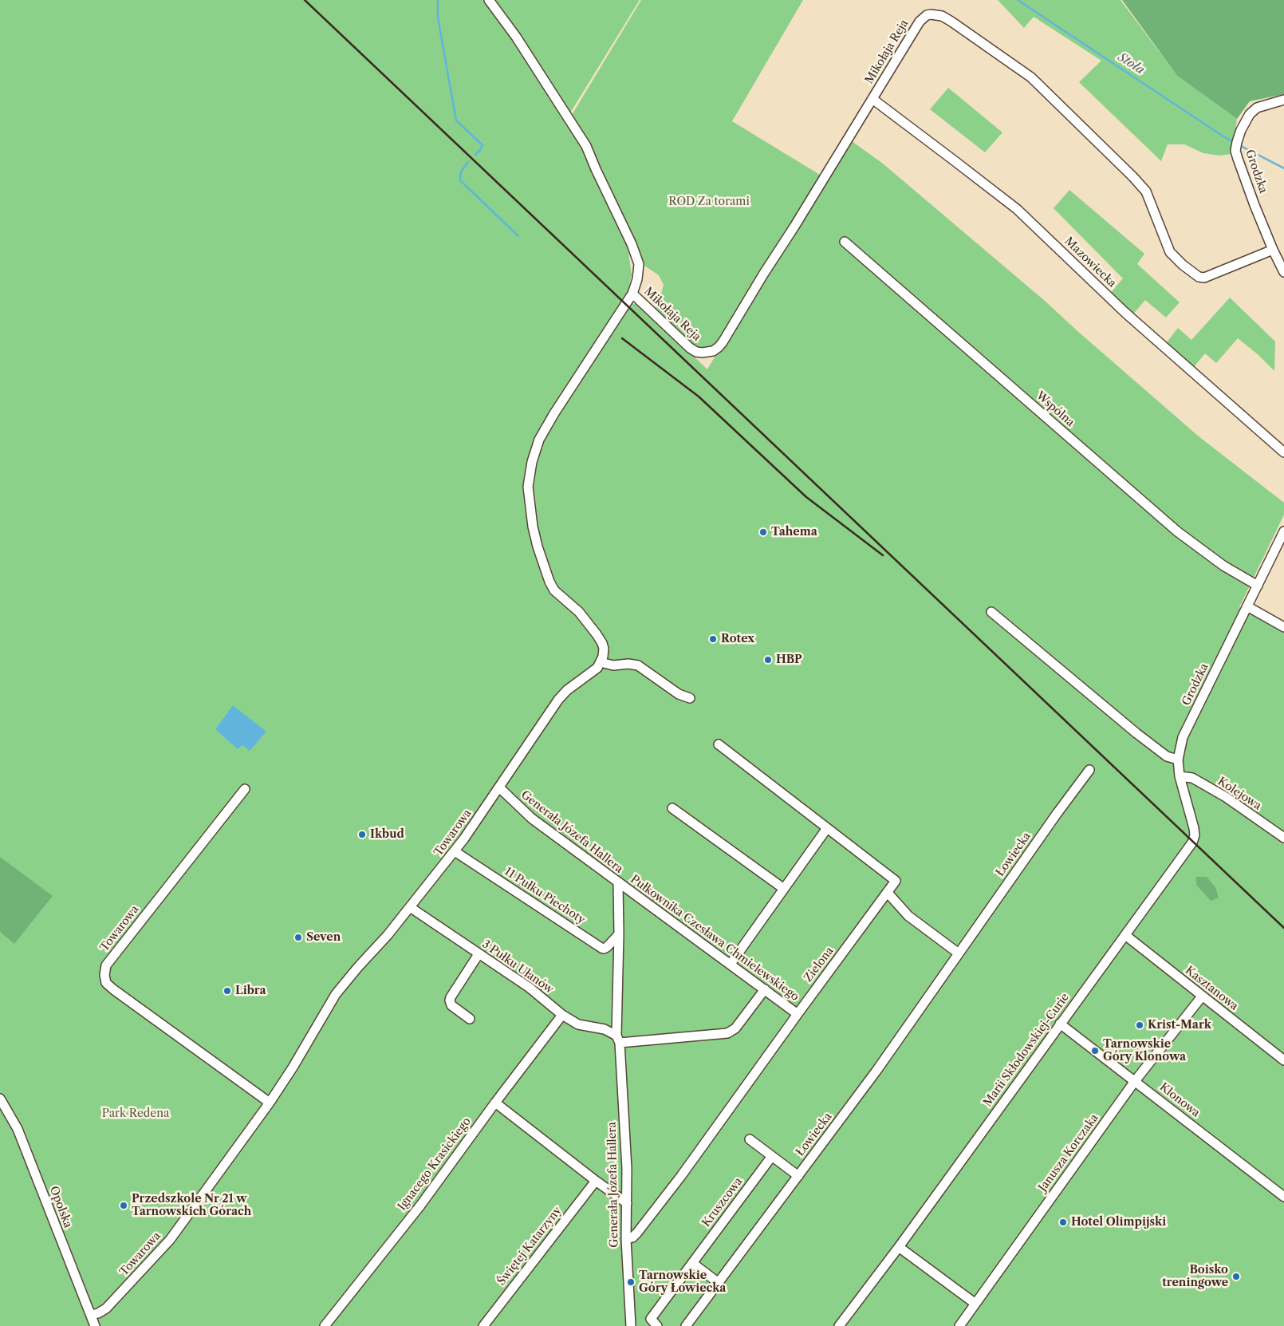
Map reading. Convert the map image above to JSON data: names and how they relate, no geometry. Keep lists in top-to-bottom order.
{
  "streets": {
    "street": [
      "Mikołaja Reja",
      "Grodzka",
      "Mazowiecka",
      "Wspólna",
      "Kolejowa",
      "Generała Józefa Hallera",
      "Towarowa",
      "Łowiecka",
      "11 Pułku Piechoty",
      "Pułkownika Czesława Chmielewskiego",
      "Zielona",
      "3 Pułku Ułanów",
      "Kasztanowa",
      "Marii Skłodowskiej-Curie",
      "Klonowa",
      "Janusza Korczaka",
      "Ignacego Krasickiego",
      "Kruszcowa",
      "Opolska",
      "Świętej Katarzyny"
    ]
  },
  "crossings": [
    ["Mikołaja Reja", "Grodzka"],
    ["Mikołaja Reja", "Mazowiecka"],
    ["Grodzka", "Wspólna"],
    ["Grodzka", "Kolejowa"],
    ["Grodzka", "Marii Skłodowskiej-Curie"],
    ["Kolejowa", "Marii Skłodowskiej-Curie"],
    ["Generała Józefa Hallera", "Towarowa"],
    ["Generała Józefa Hallera", "11 Pułku Piechoty"],
    ["Generała Józefa Hallera", "Pułkownika Czesława Chmielewskiego"],
    ["Generała Józefa Hallera", "Zielona"],
    ["Generała Józefa Hallera", "3 Pułku Ułanów"],
    ["Towarowa", "11 Pułku Piechoty"],
    ["Towarowa", "3 Pułku Ułanów"],
    ["Towarowa", "Opolska"],
    ["Pułkownika Czesława Chmielewskiego", "Zielona"],
    ["3 Pułku Ułanów", "Ignacego Krasickiego"],
    ["Kasztanowa", "Marii Skłodowskiej-Curie"],
    ["Kasztanowa", "Janusza Korczaka"],
    ["Marii Skłodowskiej-Curie", "Klonowa"],
    ["Klonowa", "Janusza Korczaka"]
  ],
  "water": ["Stoła"],
  "parks": ["ROD Za torami", "Park Redena"],
  "places": [
    "Tahema",
    "Rotex",
    "HBP",
    "Ikbud",
    "Seven",
    "Libra",
    "Krist-Mark",
    "Tarnowskie Góry Klonowa",
    "Przedszkole Nr 21 w Tarnowskich Górach",
    "Hotel Olimpijski",
    "Boisko treningowe",
    "Tarnowskie Góry Łowiecka"
  ]
}
